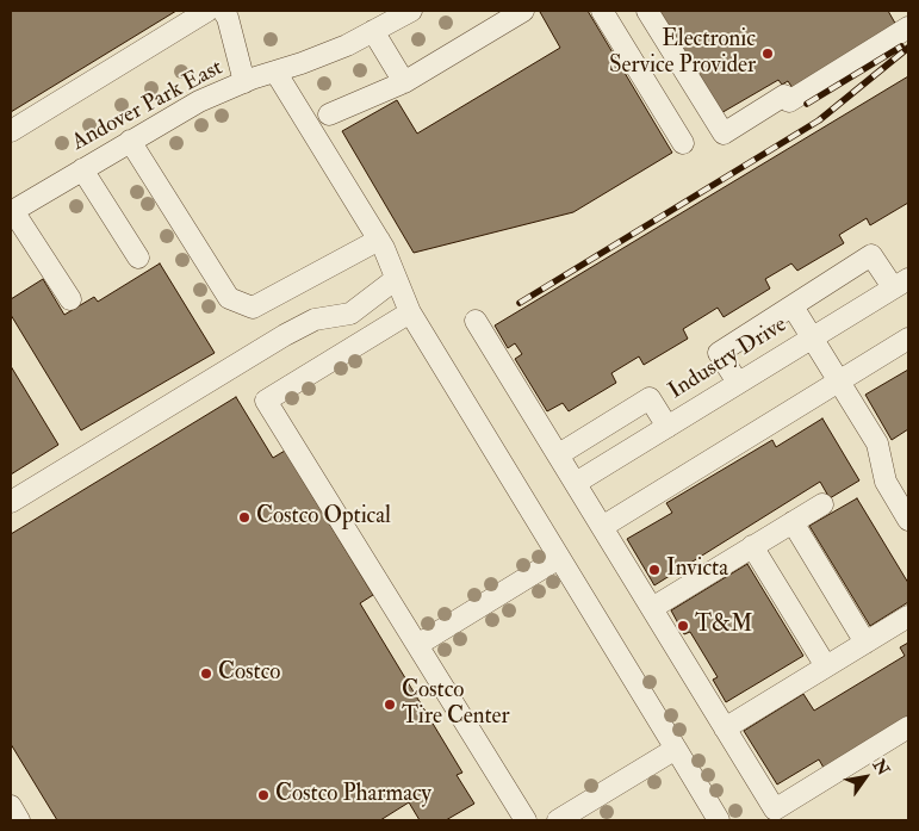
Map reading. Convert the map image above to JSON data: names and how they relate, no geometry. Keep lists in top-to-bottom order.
{
  "streets": {
    "street": ["Andover Park East", "Industry Drive"]
  },
  "places": [
    "Electronic Service Provider",
    "Costco Optical",
    "Invicta",
    "T&M",
    "Costco",
    "Costco Tire Center",
    "Costco Pharmacy"
  ],
  "north": "top right"
}
